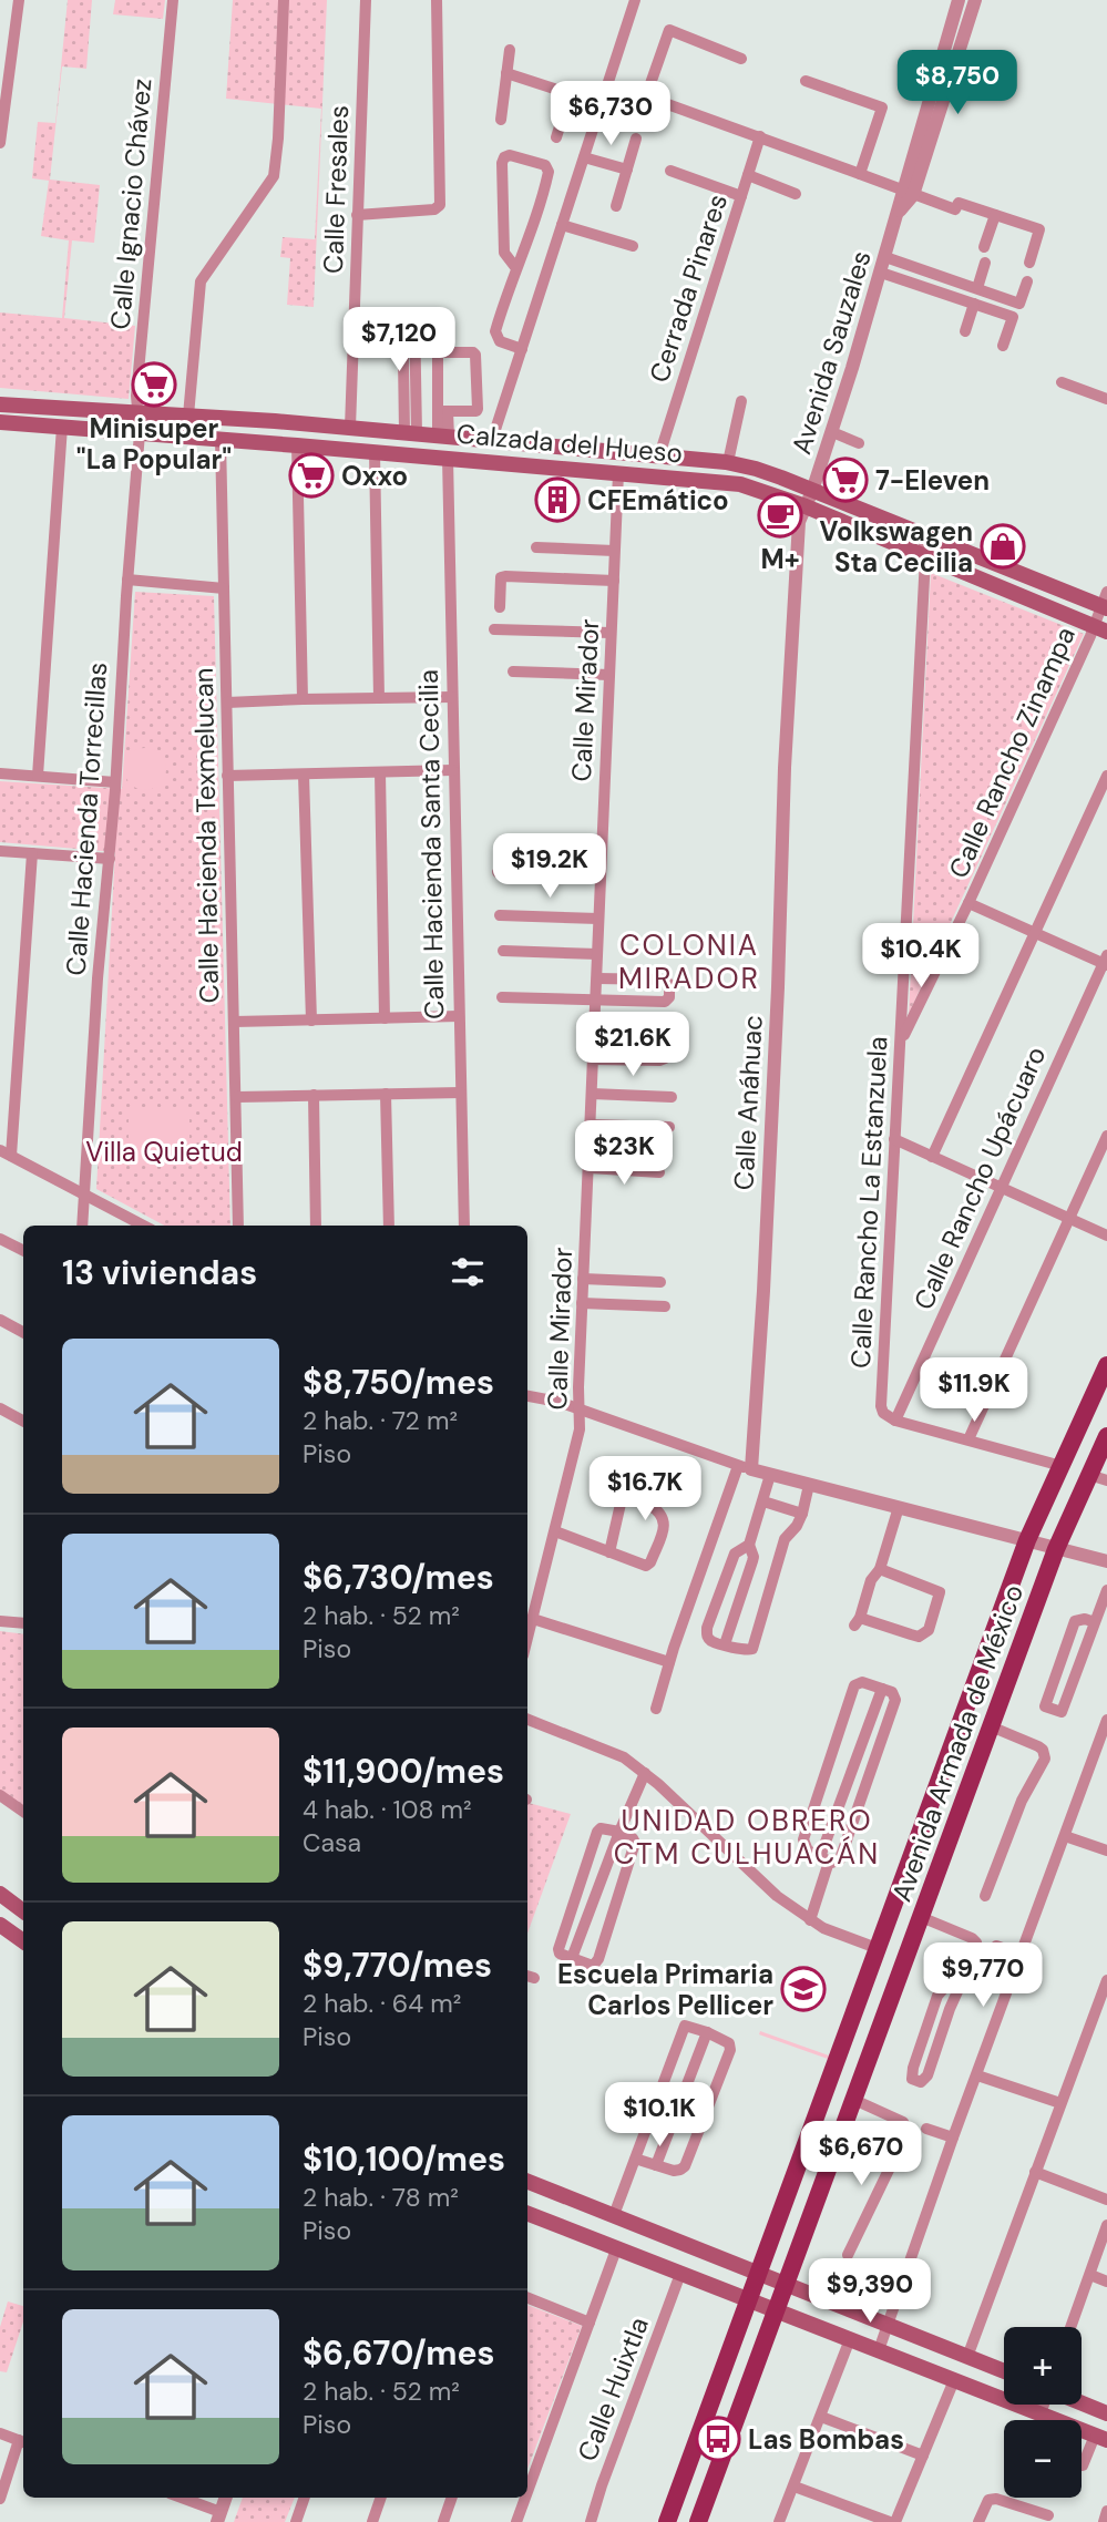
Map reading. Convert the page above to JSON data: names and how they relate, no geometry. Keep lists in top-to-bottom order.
{
  "streets": {
    "main road": ["Calzada del Hueso", "Avenida Armada de México"],
    "street": [
      "Calle Fresales",
      "Calle Ignacio Chávez",
      "Cerrada Pinares",
      "Avenida Sauzales",
      "Calle Mirador",
      "Calle Rancho Zinampa",
      "Calle Hacienda Torrecillas",
      "Calle Hacienda Texmelucan",
      "Calle Hacienda Santa Cecilia",
      "Calle Anáhuac",
      "Calle Rancho Upácuaro",
      "Calle Rancho La Estanzuela",
      "Calle Huixtla"
    ]
  },
  "crossings": [
    ["Calle Fresales", "Calzada del Hueso"],
    ["Calle Ignacio Chávez", "Calzada del Hueso"],
    ["Calle Ignacio Chávez", "Calle Hacienda Torrecillas"],
    ["Cerrada Pinares", "Calzada del Hueso"],
    ["Avenida Sauzales", "Calzada del Hueso"],
    ["Avenida Sauzales", "Calle Anáhuac"],
    ["Calzada del Hueso", "Calle Mirador"],
    ["Calzada del Hueso", "Calle Rancho Zinampa"],
    ["Calzada del Hueso", "Calle Hacienda Torrecillas"],
    ["Calzada del Hueso", "Calle Hacienda Texmelucan"],
    ["Calzada del Hueso", "Calle Hacienda Santa Cecilia"],
    ["Calzada del Hueso", "Calle Anáhuac"],
    ["Calzada del Hueso", "Calle Rancho La Estanzuela"],
    ["Calle Rancho Zinampa", "Calle Rancho La Estanzuela"],
    ["Calle Rancho Upácuaro", "Calle Rancho La Estanzuela"]
  ],
  "districts": ["COLONIA MIRADOR", "UNIDAD OBRERO CTM CULHUACÁN"],
  "parks": ["Villa Quietud"],
  "places": {
    "supermarket": ["Minisuper \"La Popular\"", "Oxxo", "7-Eleven"],
    "building": ["CFEmático"],
    "cafe": ["M+"],
    "shop": ["Volkswagen Sta Cecilia"],
    "school or university": ["Escuela Primaria Carlos Pellicer"],
    "bus stop": ["Las Bombas"]
  },
  "page": {
    "price": [
      "$8,750",
      "$6,730",
      "$7,120",
      "$19.2K",
      "$10.4K",
      "$21.6K",
      "$23K",
      "$11.9K",
      "$16.7K",
      "$9,770",
      "$10.1K",
      "$6,670",
      "$9,390"
    ],
    "heading": "13 viviendas",
    "list": [
      {
        "name": "$8,750/mes",
        "note": "2 hab. · 72 m² · Piso"
      },
      {
        "name": "$6,730/mes",
        "note": "2 hab. · 52 m² · Piso"
      },
      {
        "name": "$11,900/mes",
        "note": "4 hab. · 108 m² · Casa"
      },
      {
        "name": "$9,770/mes",
        "note": "2 hab. · 64 m² · Piso"
      },
      {
        "name": "$10,100/mes",
        "note": "2 hab. · 78 m² · Piso"
      },
      {
        "name": "$6,670/mes",
        "note": "2 hab. · 52 m² · Piso"
      }
    ],
    "map_buttons": ["+", "−"]
  }
}
